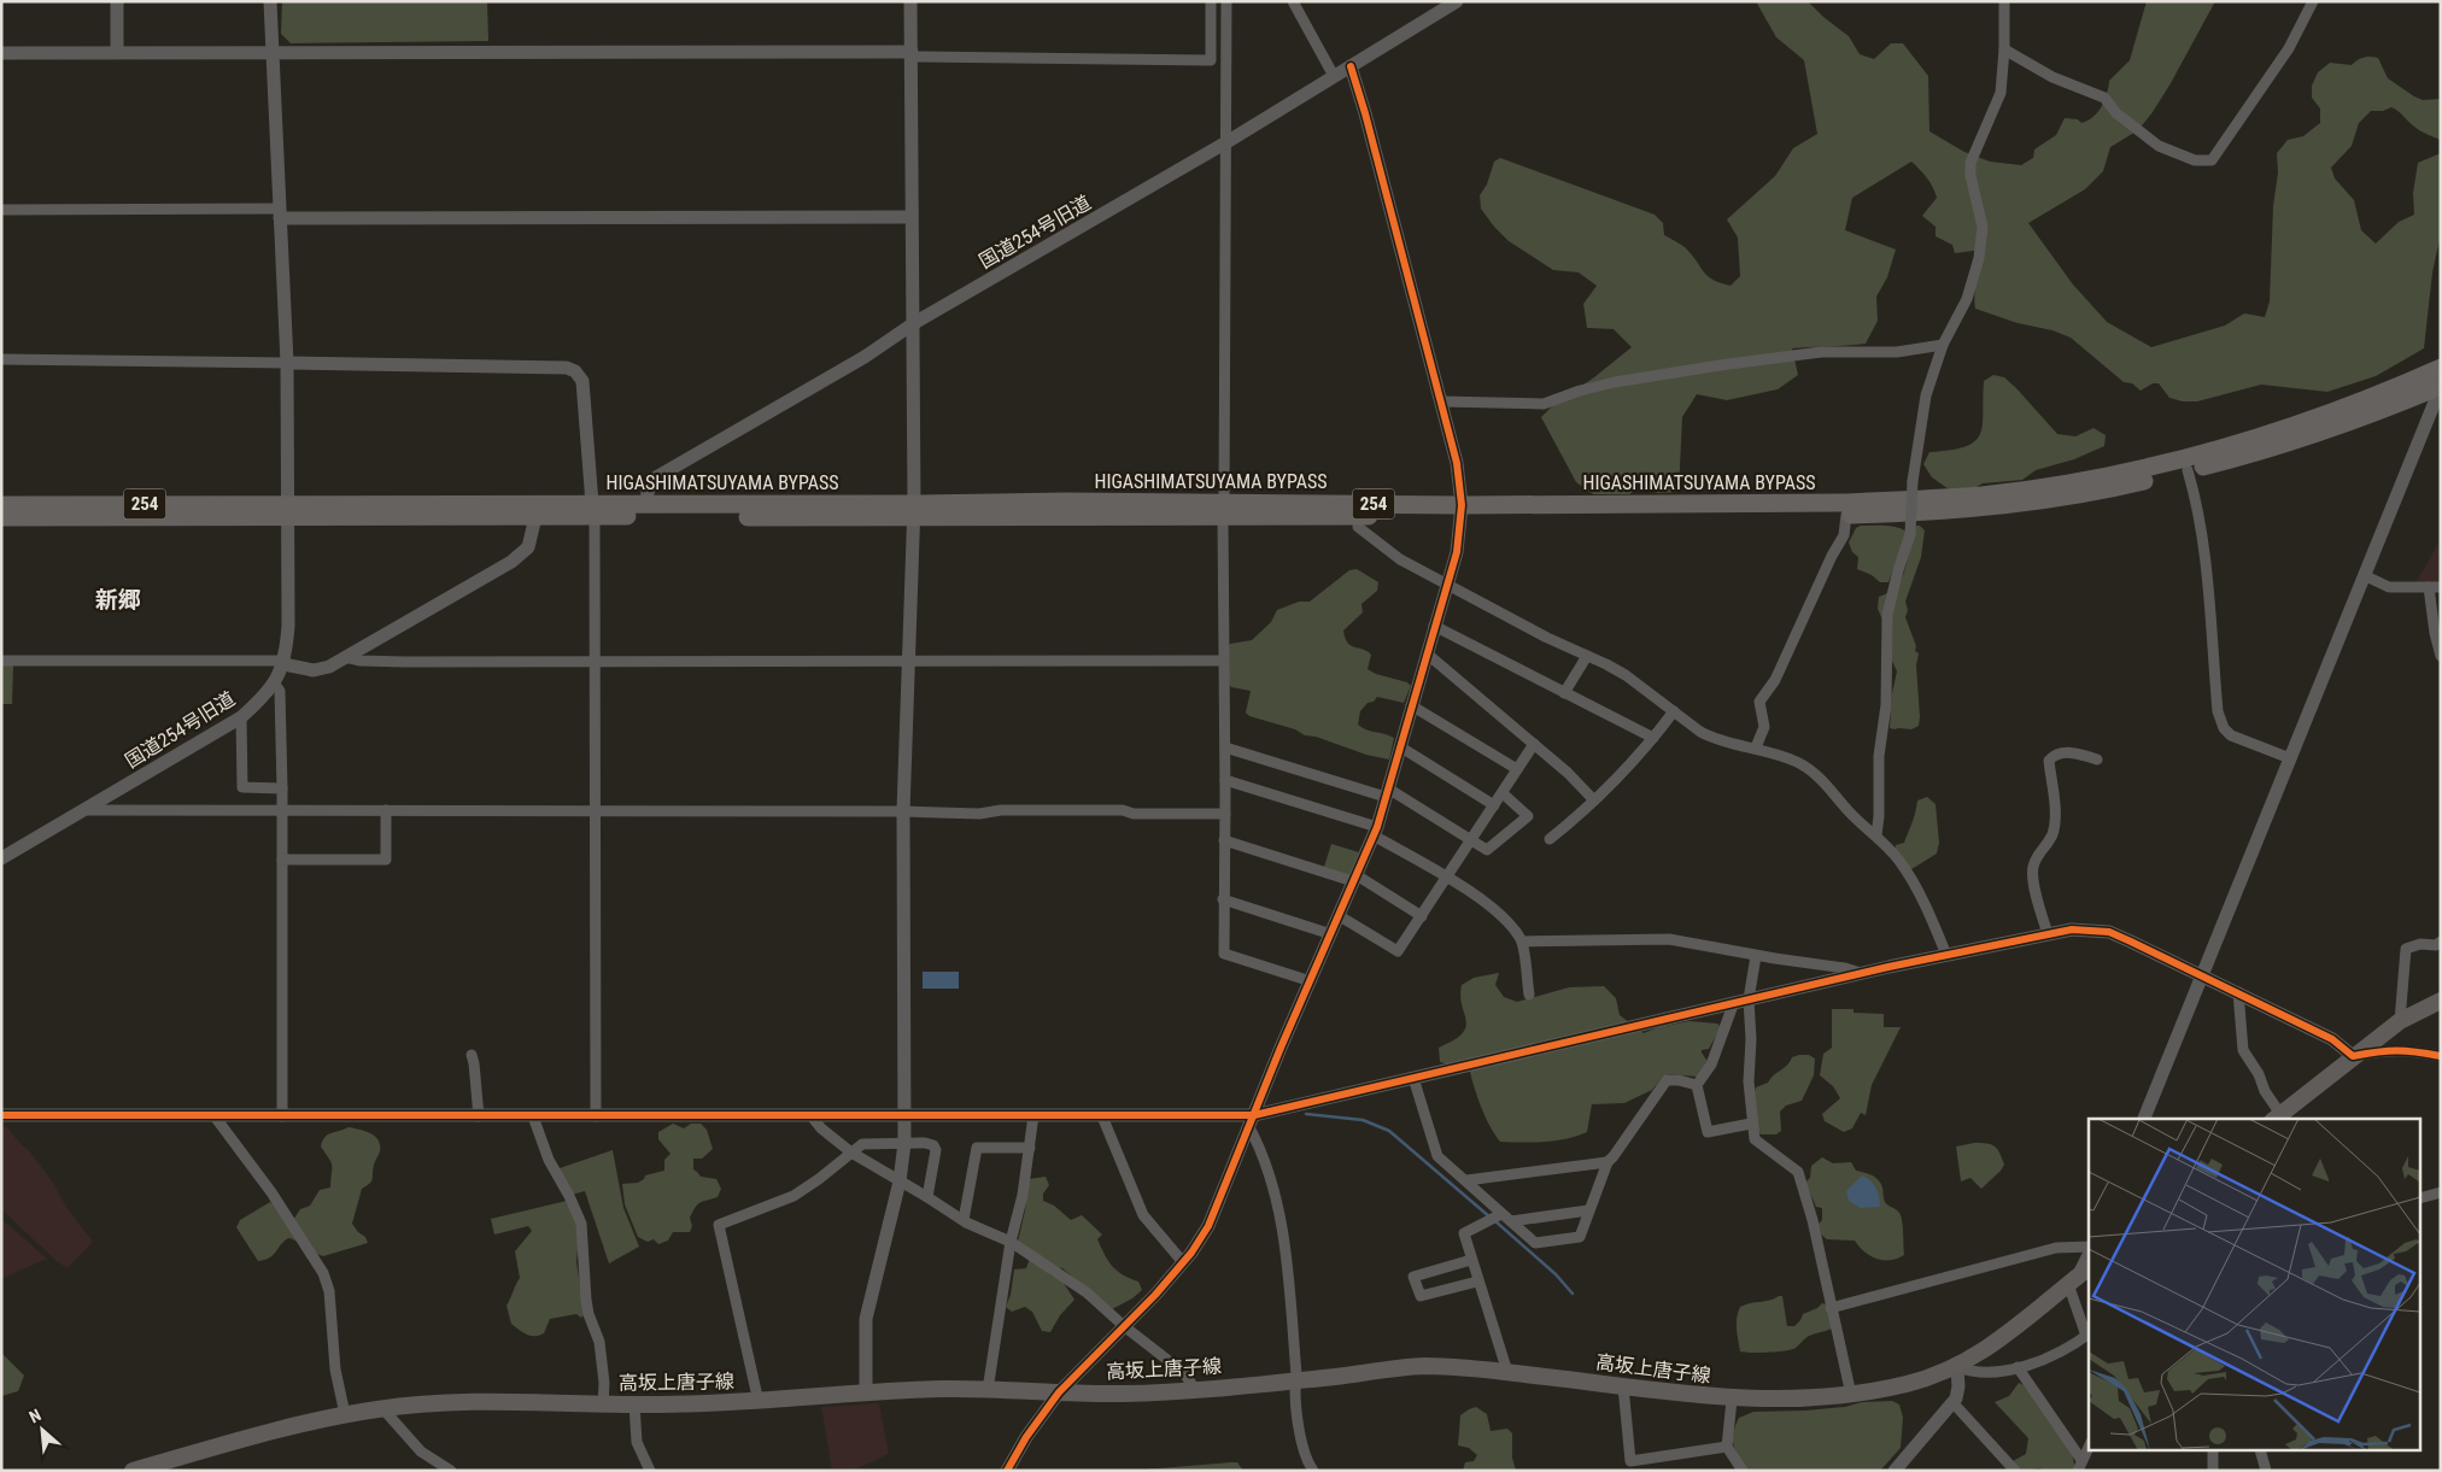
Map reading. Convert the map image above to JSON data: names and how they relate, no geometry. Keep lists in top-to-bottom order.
{
  "streets": {
    "highway": ["HIGASHIMATSUYAMA BYPASS", "254"],
    "main road": ["高坂上唐子線"],
    "street": ["国道254号旧道"]
  },
  "crossings": [
    ["国道254号旧道", "HIGASHIMATSUYAMA BYPASS"],
    ["HIGASHIMATSUYAMA BYPASS", "254"]
  ],
  "districts": ["新郷"],
  "north": "top left"
}
